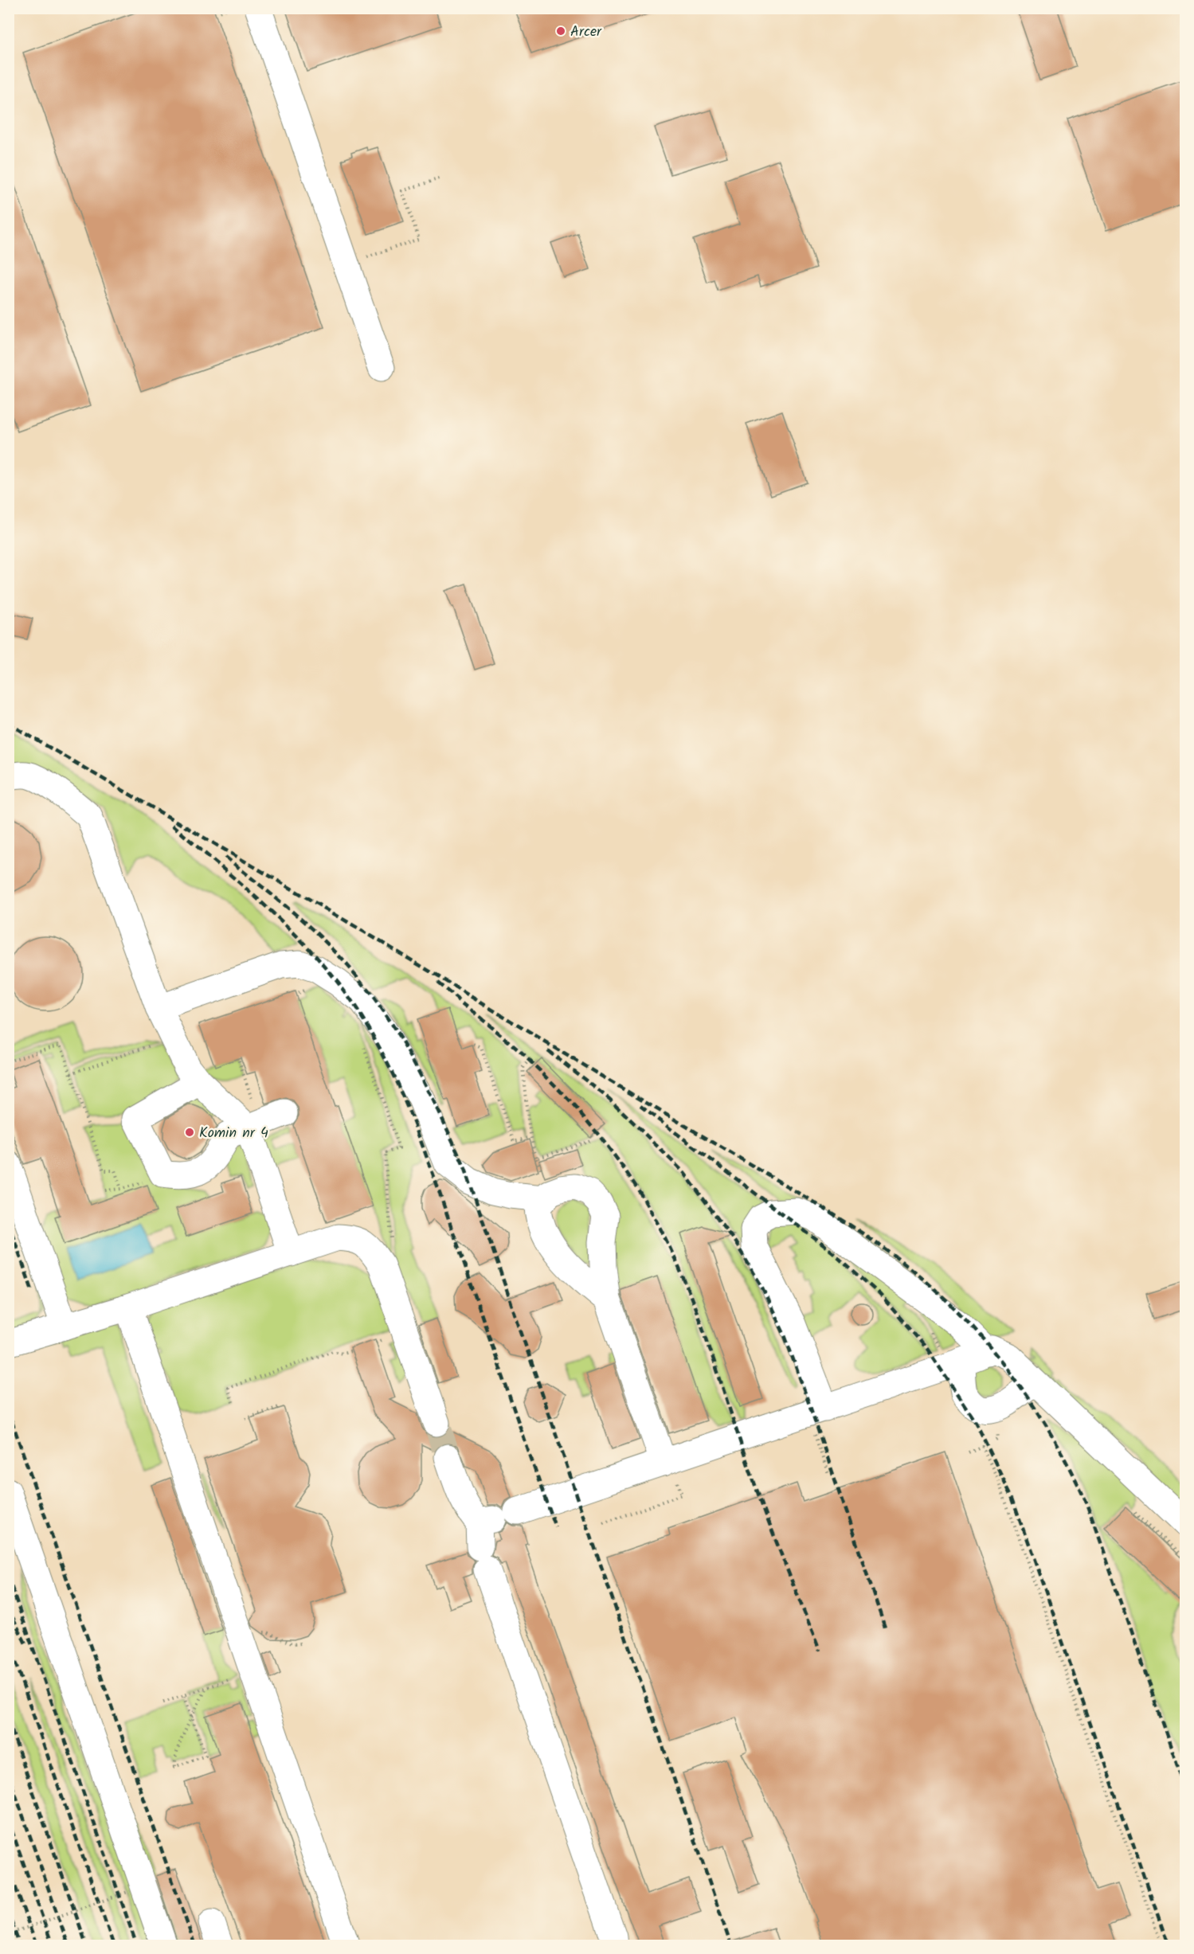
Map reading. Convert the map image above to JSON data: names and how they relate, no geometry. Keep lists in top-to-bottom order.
{
  "places": ["Arcer", "Komin nr 4"]
}
